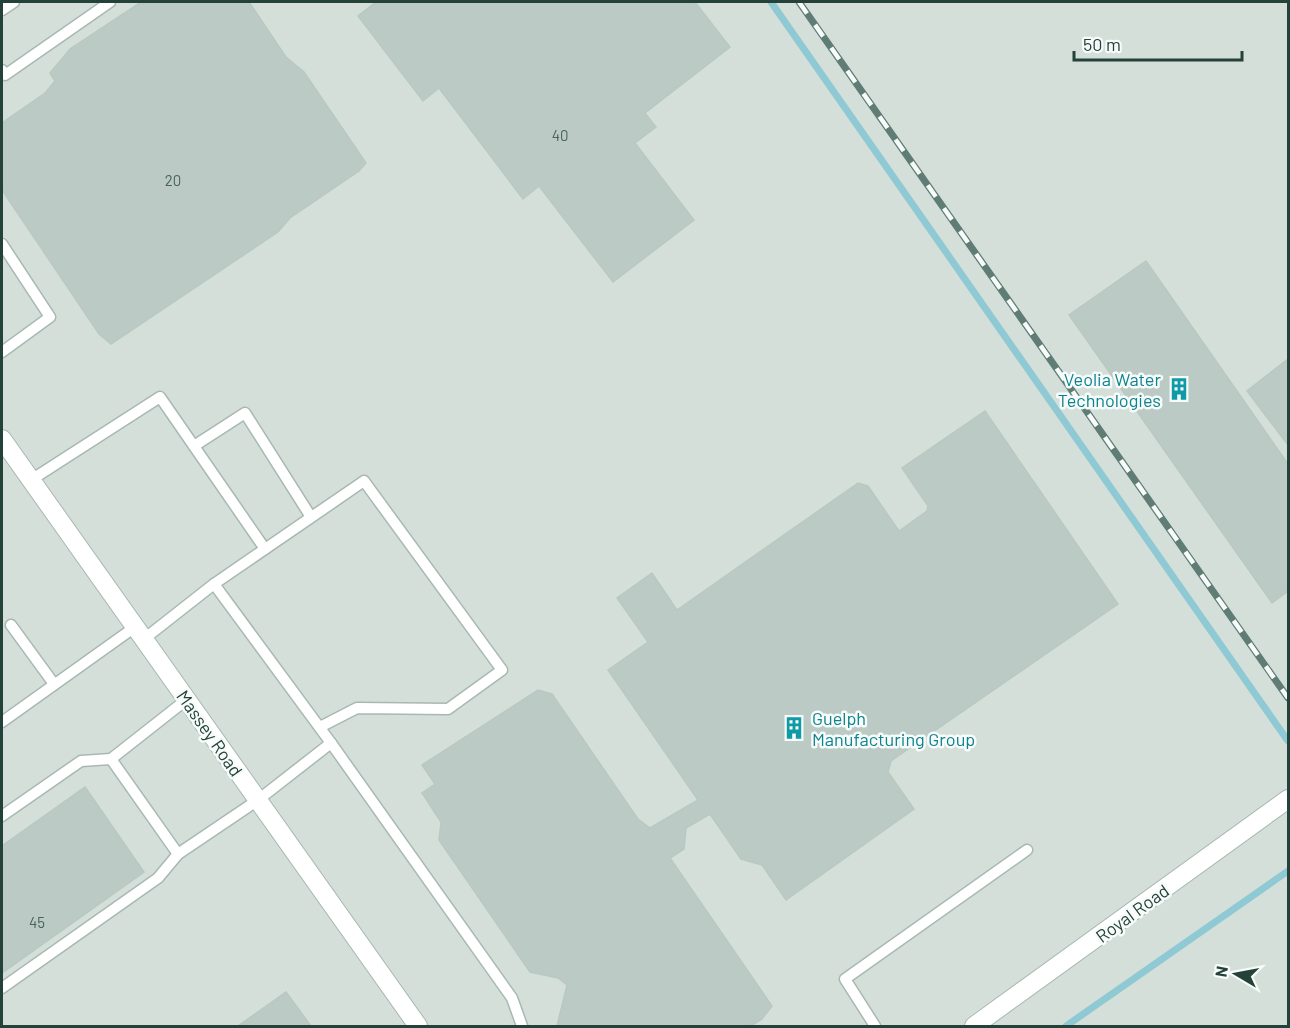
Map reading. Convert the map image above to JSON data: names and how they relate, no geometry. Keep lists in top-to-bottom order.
{
  "streets": {
    "street": ["Massey Road", "Royal Road"]
  },
  "places": {
    "building": ["Veolia Water Technologies", "Guelph Manufacturing Group"]
  },
  "house_numbers": ["40", "20", "45"],
  "scale_bar": "50 m",
  "north": "left"
}
